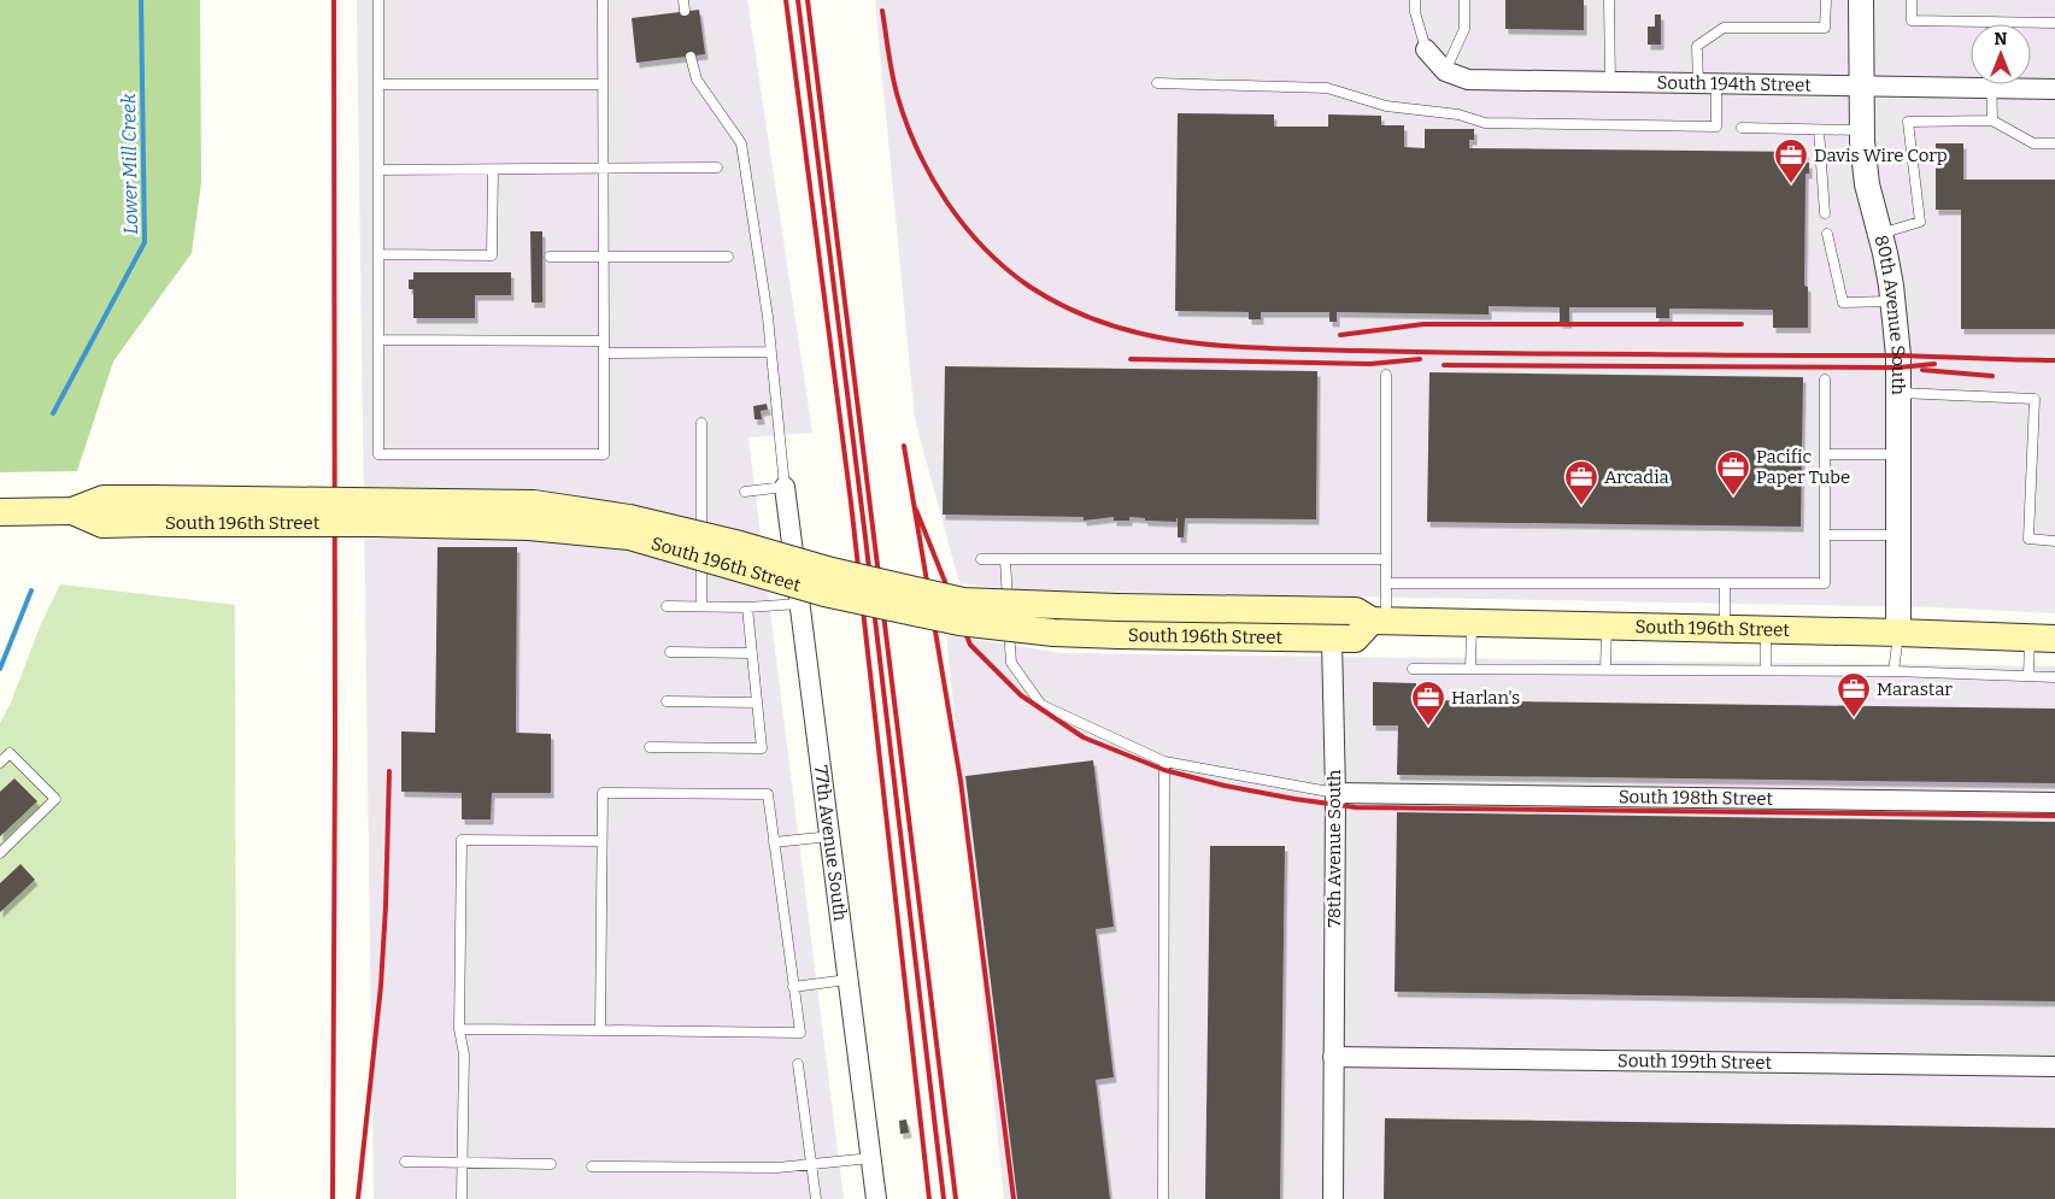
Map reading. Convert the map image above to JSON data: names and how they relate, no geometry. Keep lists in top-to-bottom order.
{
  "streets": {
    "main road": ["South 196th Street"],
    "street": [
      "South 194th Street",
      "80th Avenue South",
      "South 198th Street",
      "77th Avenue South",
      "78th Avenue South",
      "South 199th Street"
    ]
  },
  "crossings": [
    ["South 194th Street", "80th Avenue South"],
    ["80th Avenue South", "South 196th Street"],
    ["South 196th Street", "78th Avenue South"],
    ["South 198th Street", "78th Avenue South"],
    ["78th Avenue South", "South 199th Street"]
  ],
  "water": ["Lower Mill Creek"],
  "places": {
    "office": [
      "Davis Wire Corp",
      "Pacific Paper Tube",
      "Arcadia",
      "Marastar",
      "Harlan's"
    ]
  },
  "north": "top"
}
